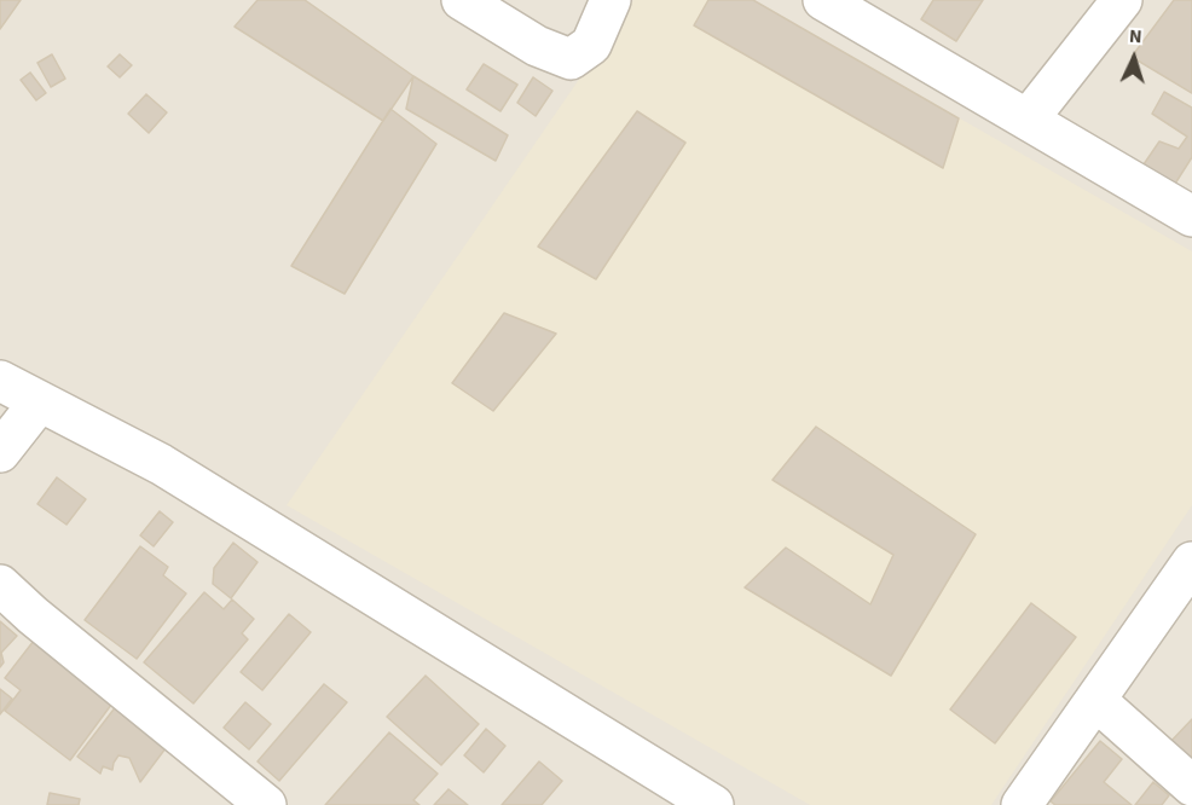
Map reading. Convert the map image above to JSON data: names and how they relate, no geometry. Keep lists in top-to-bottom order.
{
  "north": "top"
}
